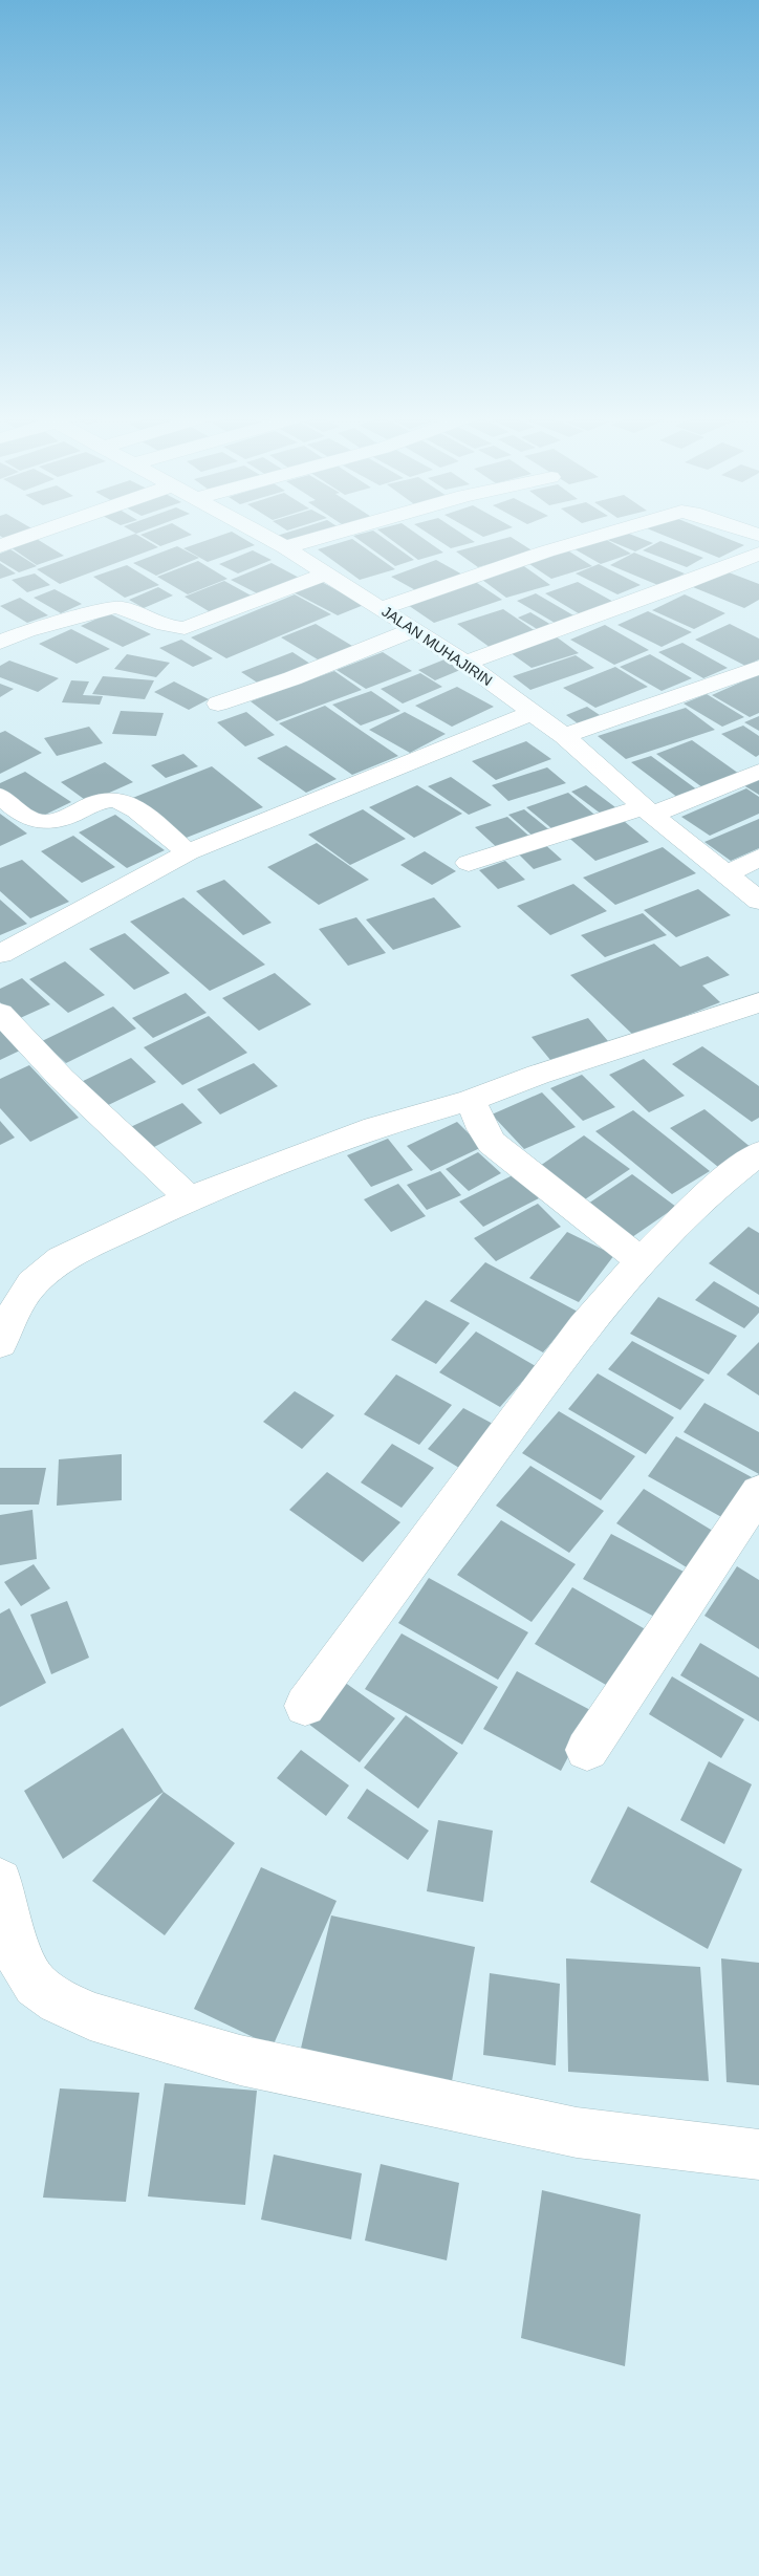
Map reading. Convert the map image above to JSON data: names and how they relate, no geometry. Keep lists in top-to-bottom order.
{
  "streets": {
    "street": ["JALAN MUHAJIRIN"]
  }
}
